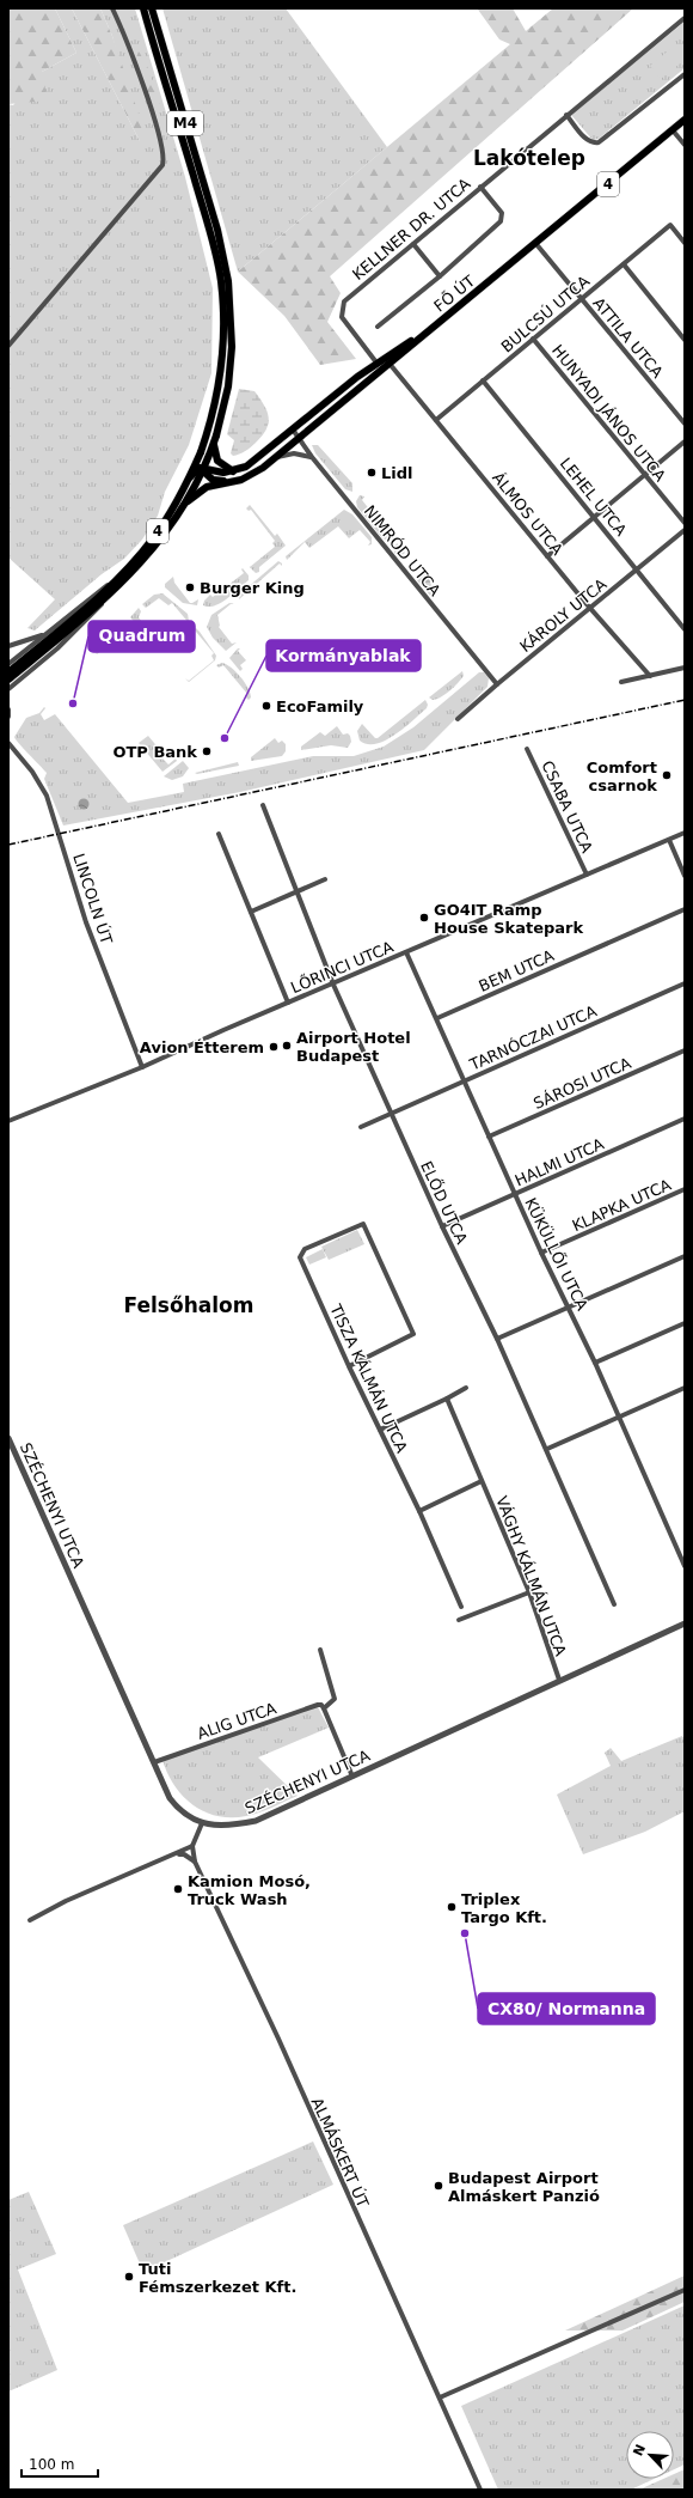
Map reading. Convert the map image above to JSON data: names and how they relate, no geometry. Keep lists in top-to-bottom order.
{
  "streets": {
    "main road": ["M4", "4", "FŐ ÚT"],
    "street": [
      "KELLNER DR. UTCA",
      "BULCSÚ UTCA",
      "ATTILA UTCA",
      "HUNYADI JÁNOS UTCA",
      "LEHEL UTCA",
      "ÁLMOS UTCA",
      "NIMRÓD UTCA",
      "KÁROLY UTCA",
      "CSABA UTCA",
      "LINCOLN ÚT",
      "LŐRINCI UTCA",
      "BEM UTCA",
      "TARNÓCZAI UTCA",
      "SÁROSI UTCA",
      "HALMI UTCA",
      "ELŐD UTCA",
      "KLAPKA UTCA",
      "KÜKÜLLŐI UTCA",
      "TISZA KÁLMÁN UTCA",
      "SZÉCHENYI UTCA",
      "VÁGHY KÁLMÁN UTCA",
      "ALIG UTCA",
      "ALMÁSKERT ÚT"
    ]
  },
  "crossings": [
    ["4", "KELLNER DR. UTCA"],
    ["4", "FŐ ÚT"],
    ["4", "NIMRÓD UTCA"],
    ["FŐ ÚT", "ATTILA UTCA"],
    ["FŐ ÚT", "ÁLMOS UTCA"],
    ["FŐ ÚT", "NIMRÓD UTCA"],
    ["BULCSÚ UTCA", "ATTILA UTCA"],
    ["BULCSÚ UTCA", "HUNYADI JÁNOS UTCA"],
    ["BULCSÚ UTCA", "LEHEL UTCA"],
    ["BULCSÚ UTCA", "ÁLMOS UTCA"],
    ["LEHEL UTCA", "KÁROLY UTCA"],
    ["ÁLMOS UTCA", "KÁROLY UTCA"],
    ["NIMRÓD UTCA", "KÁROLY UTCA"],
    ["CSABA UTCA", "LŐRINCI UTCA"],
    ["LINCOLN ÚT", "LŐRINCI UTCA"],
    ["LŐRINCI UTCA", "ELŐD UTCA"],
    ["LŐRINCI UTCA", "KÜKÜLLŐI UTCA"],
    ["BEM UTCA", "KÜKÜLLŐI UTCA"],
    ["TARNÓCZAI UTCA", "ELŐD UTCA"],
    ["TARNÓCZAI UTCA", "KÜKÜLLŐI UTCA"],
    ["SÁROSI UTCA", "KÜKÜLLŐI UTCA"],
    ["HALMI UTCA", "ELŐD UTCA"],
    ["HALMI UTCA", "KÜKÜLLŐI UTCA"],
    ["KLAPKA UTCA", "KÜKÜLLŐI UTCA"],
    ["SZÉCHENYI UTCA", "VÁGHY KÁLMÁN UTCA"],
    ["SZÉCHENYI UTCA", "ALIG UTCA"],
    ["SZÉCHENYI UTCA", "ALMÁSKERT ÚT"]
  ],
  "districts": ["Lakótelep", "Felsőhalom"],
  "places": [
    "Lidl",
    "Burger King",
    "Quadrum",
    "EcoFamily",
    "Kormányablak",
    "OTP Bank",
    "Comfort csarnok",
    "GO4IT Ramp House Skatepark",
    "Airport Hotel Budapest",
    "Avion Étterem",
    "Kamion Mosó, Truck Wash",
    "Triplex Targo Kft.",
    "CX80/ Normanna",
    "Budapest Airport Almáskert Panzió",
    "Tuti Fémszerkezet Kft."
  ],
  "scale_bar": "100 m",
  "north": "top left"
}
